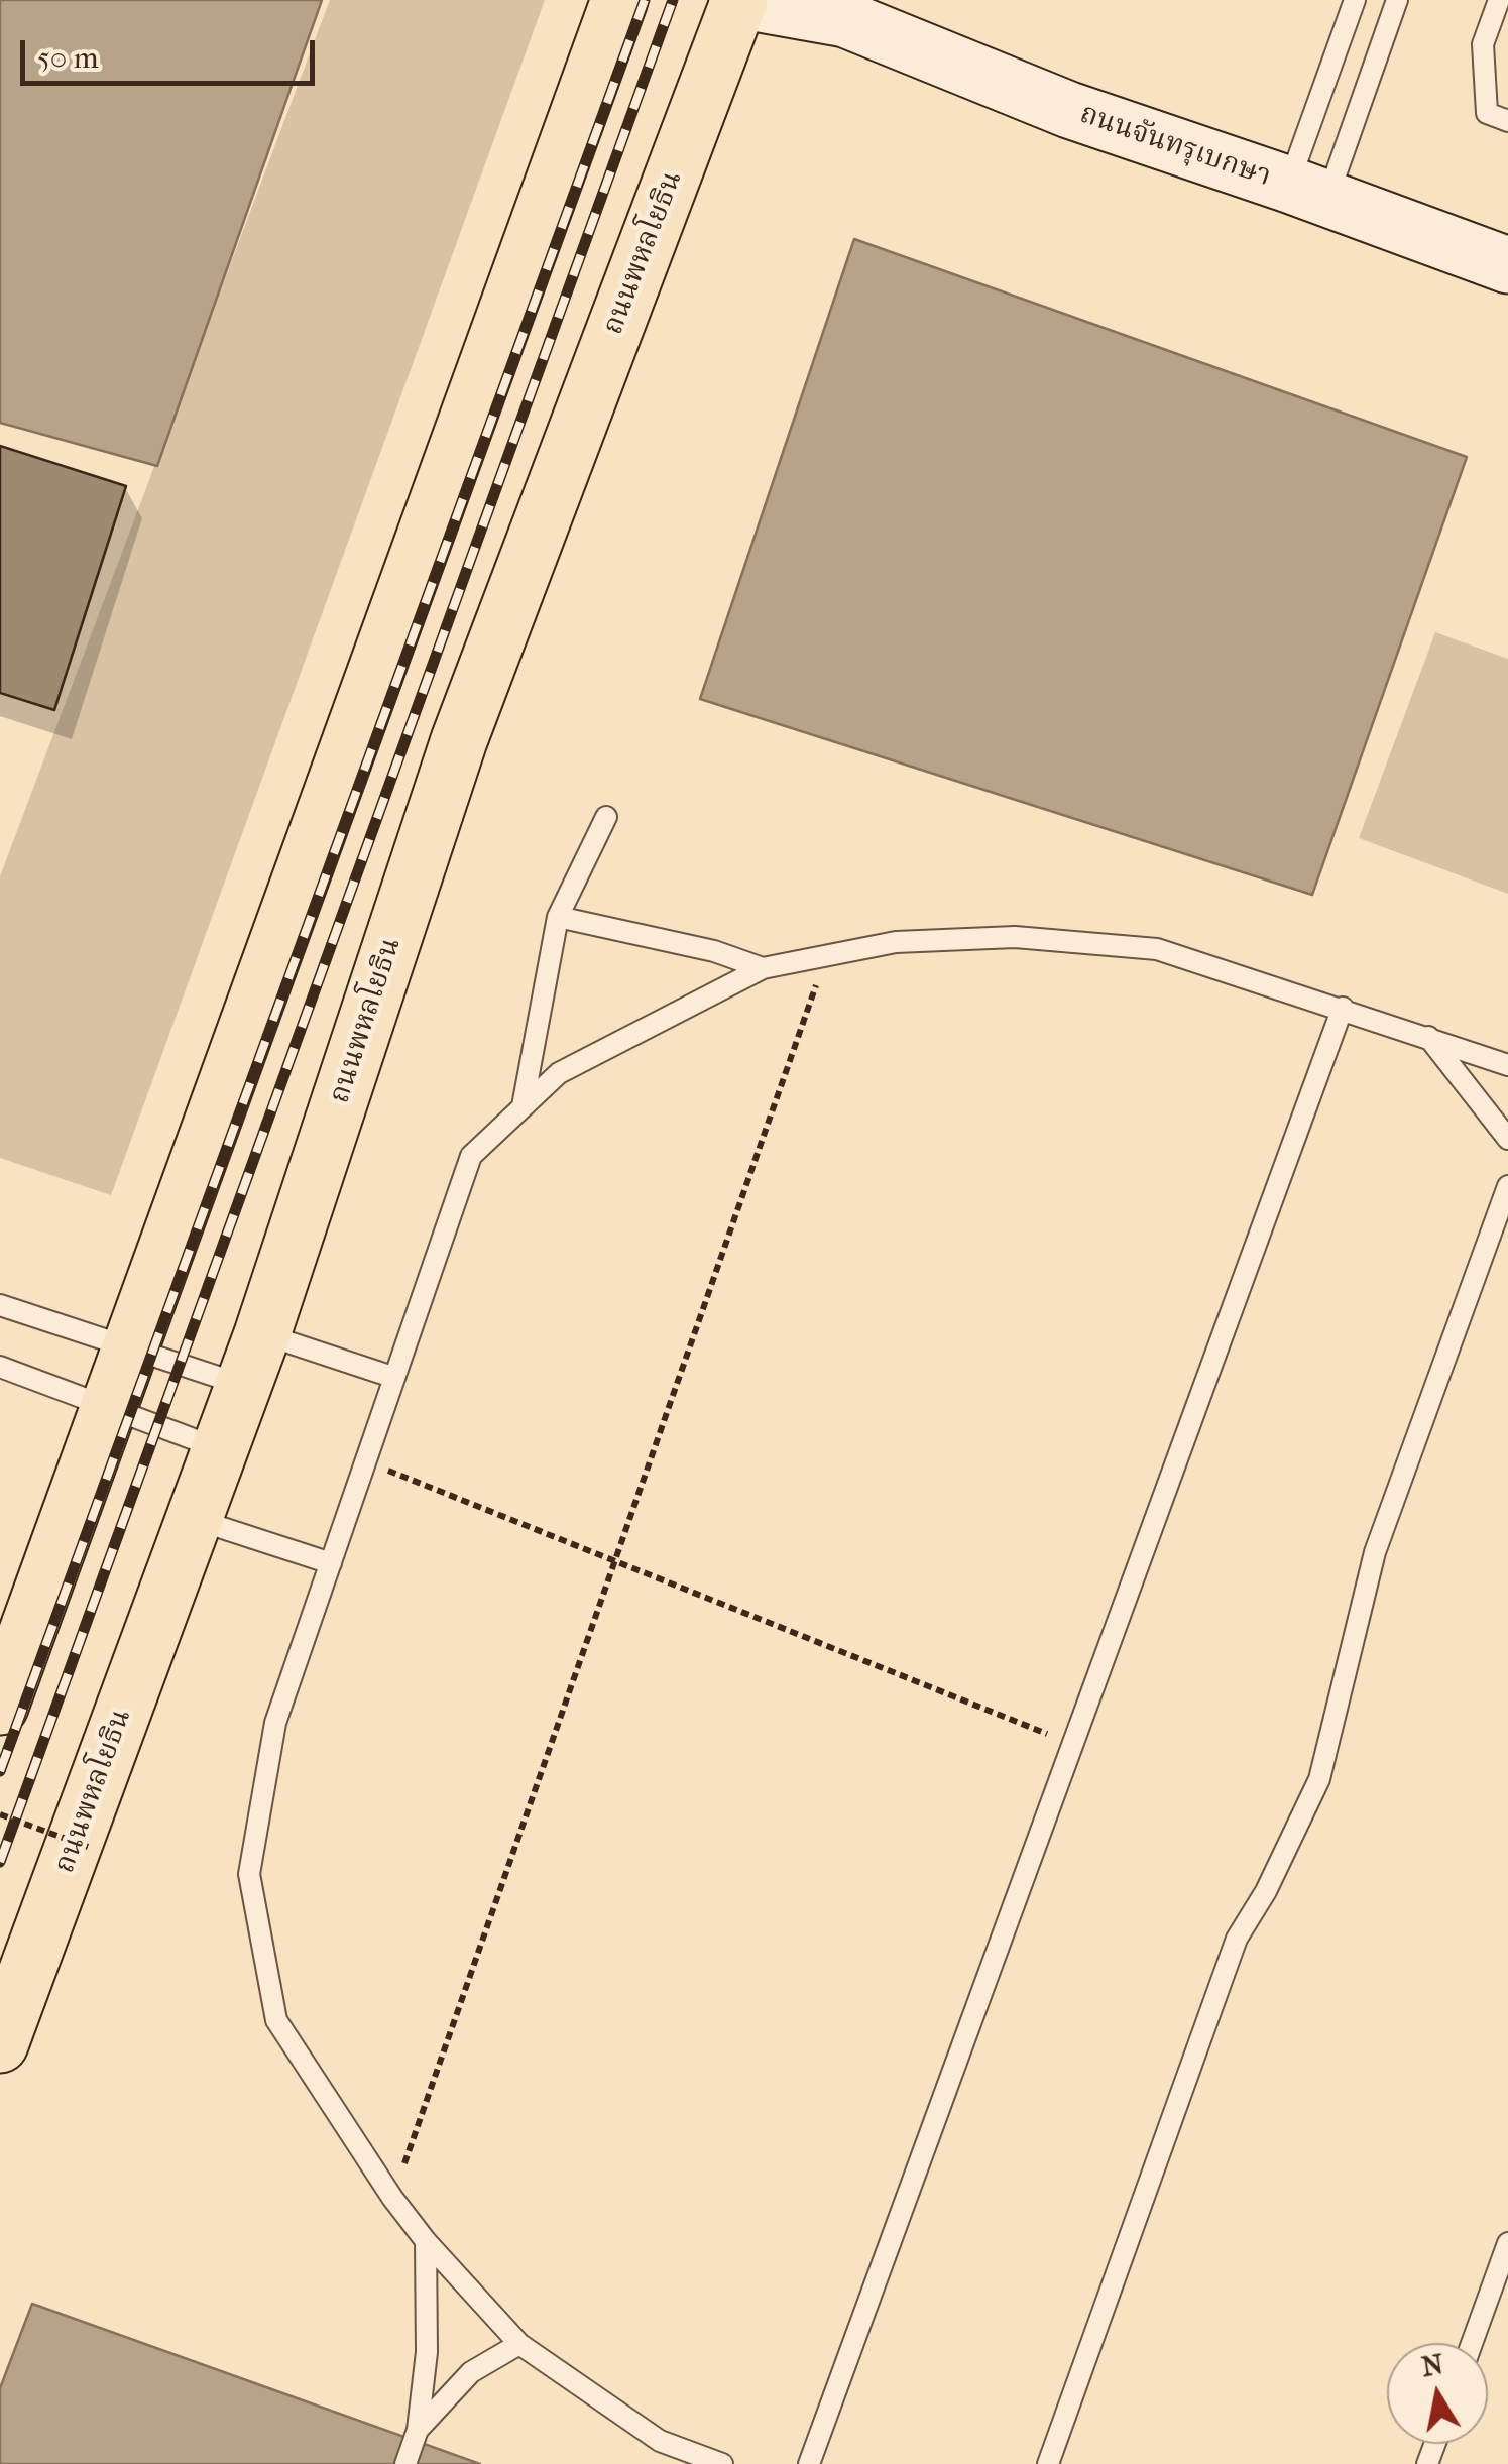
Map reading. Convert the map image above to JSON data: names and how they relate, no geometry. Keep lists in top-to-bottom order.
{
  "streets": {
    "main road": ["ถนนจันทรุเบกษา", "ถนนพหลโยธิน"]
  },
  "crossings": [
    ["ถนนจันทรุเบกษา", "ถนนพหลโยธิน"]
  ],
  "scale_bar": "50 m",
  "north": "top"
}
